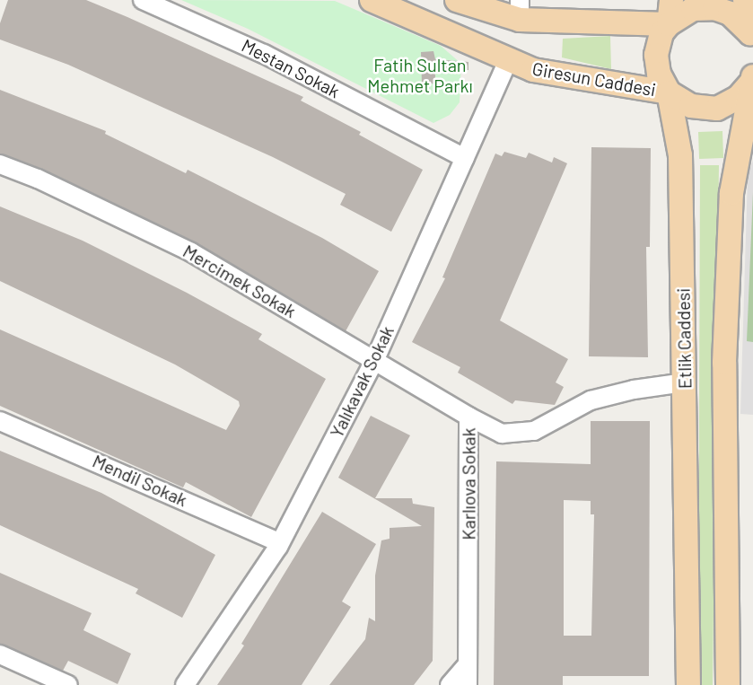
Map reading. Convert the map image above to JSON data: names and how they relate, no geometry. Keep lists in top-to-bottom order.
{
  "streets": {
    "main road": ["Giresun Caddesi", "Etlik Caddesi"],
    "street": [
      "Mestan Sokak",
      "Mercimek Sokak",
      "Yalıkavak Sokak",
      "Mendil Sokak",
      "Karlıova Sokak"
    ]
  },
  "crossings": [
    ["Mestan Sokak", "Yalıkavak Sokak"],
    ["Giresun Caddesi", "Etlik Caddesi"],
    ["Giresun Caddesi", "Yalıkavak Sokak"],
    ["Mercimek Sokak", "Yalıkavak Sokak"],
    ["Mercimek Sokak", "Karlıova Sokak"],
    ["Etlik Caddesi", "Karlıova Sokak"],
    ["Yalıkavak Sokak", "Mendil Sokak"]
  ],
  "parks": ["Fatih Sultan Mehmet Parkı"]
}
